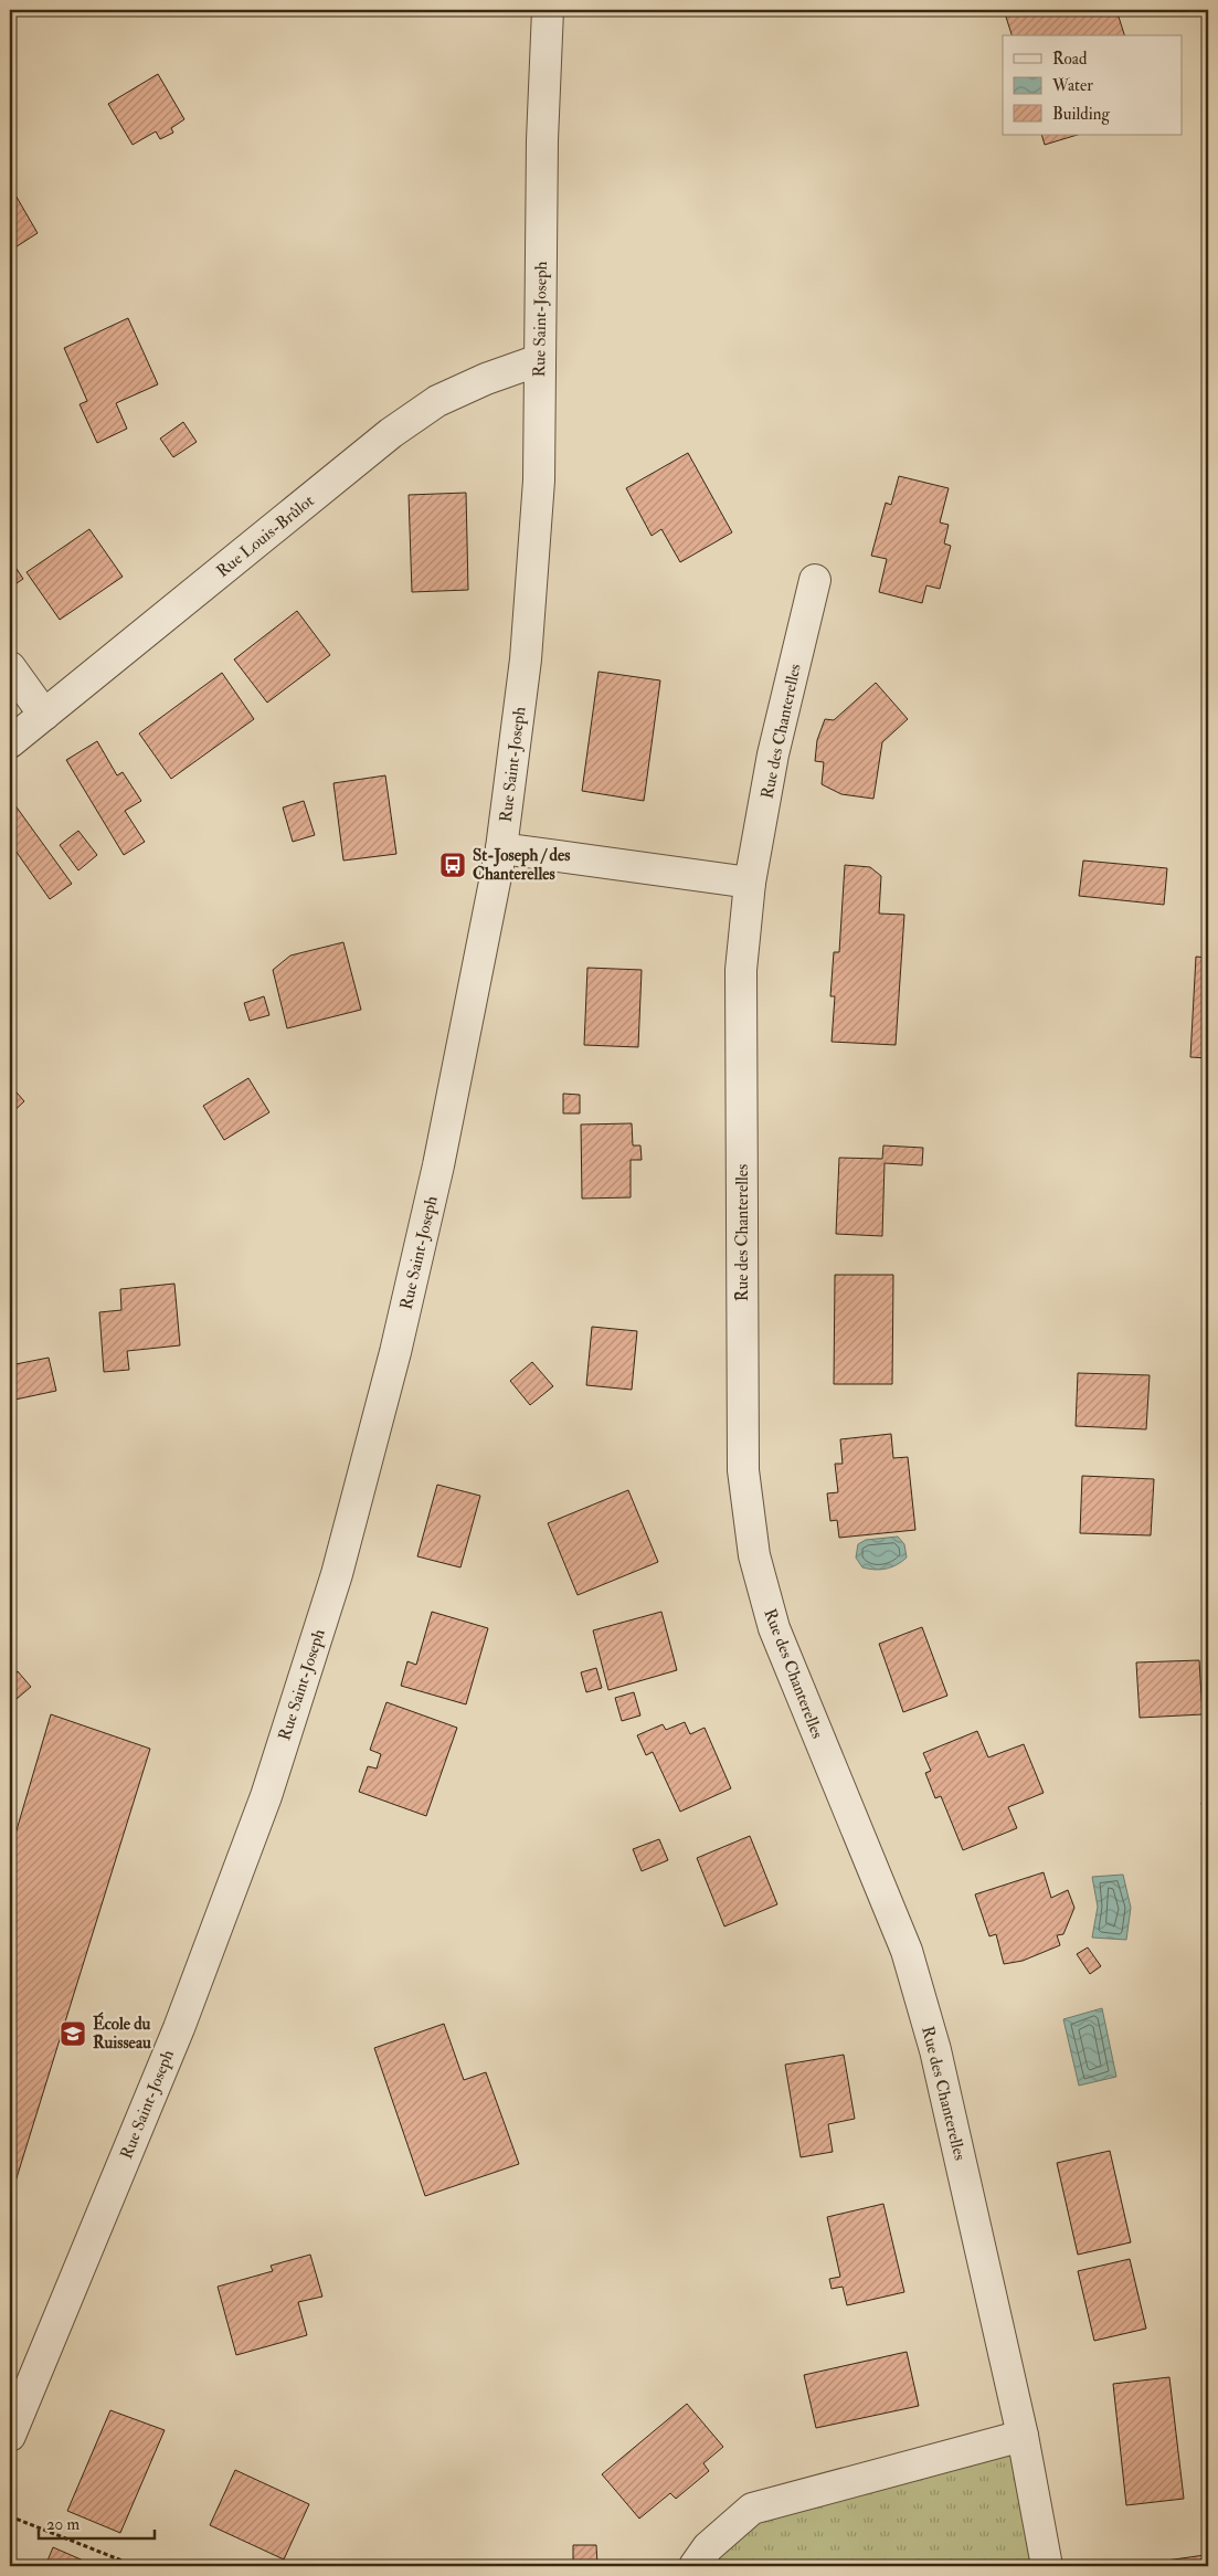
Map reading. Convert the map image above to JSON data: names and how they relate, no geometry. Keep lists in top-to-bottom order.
{
  "streets": {
    "street": ["Rue Saint-Joseph", "Rue Louis-Brûlot", "Rue des Chanterelles"]
  },
  "crossings": [
    ["Rue Saint-Joseph", "Rue Louis-Brûlot"]
  ],
  "places": {
    "bus stop": ["St-Joseph / des Chanterelles"],
    "school or university": ["École du Ruisseau"]
  },
  "legend": ["Road", "Water", "Building"],
  "scale_bar": "20 m"
}
